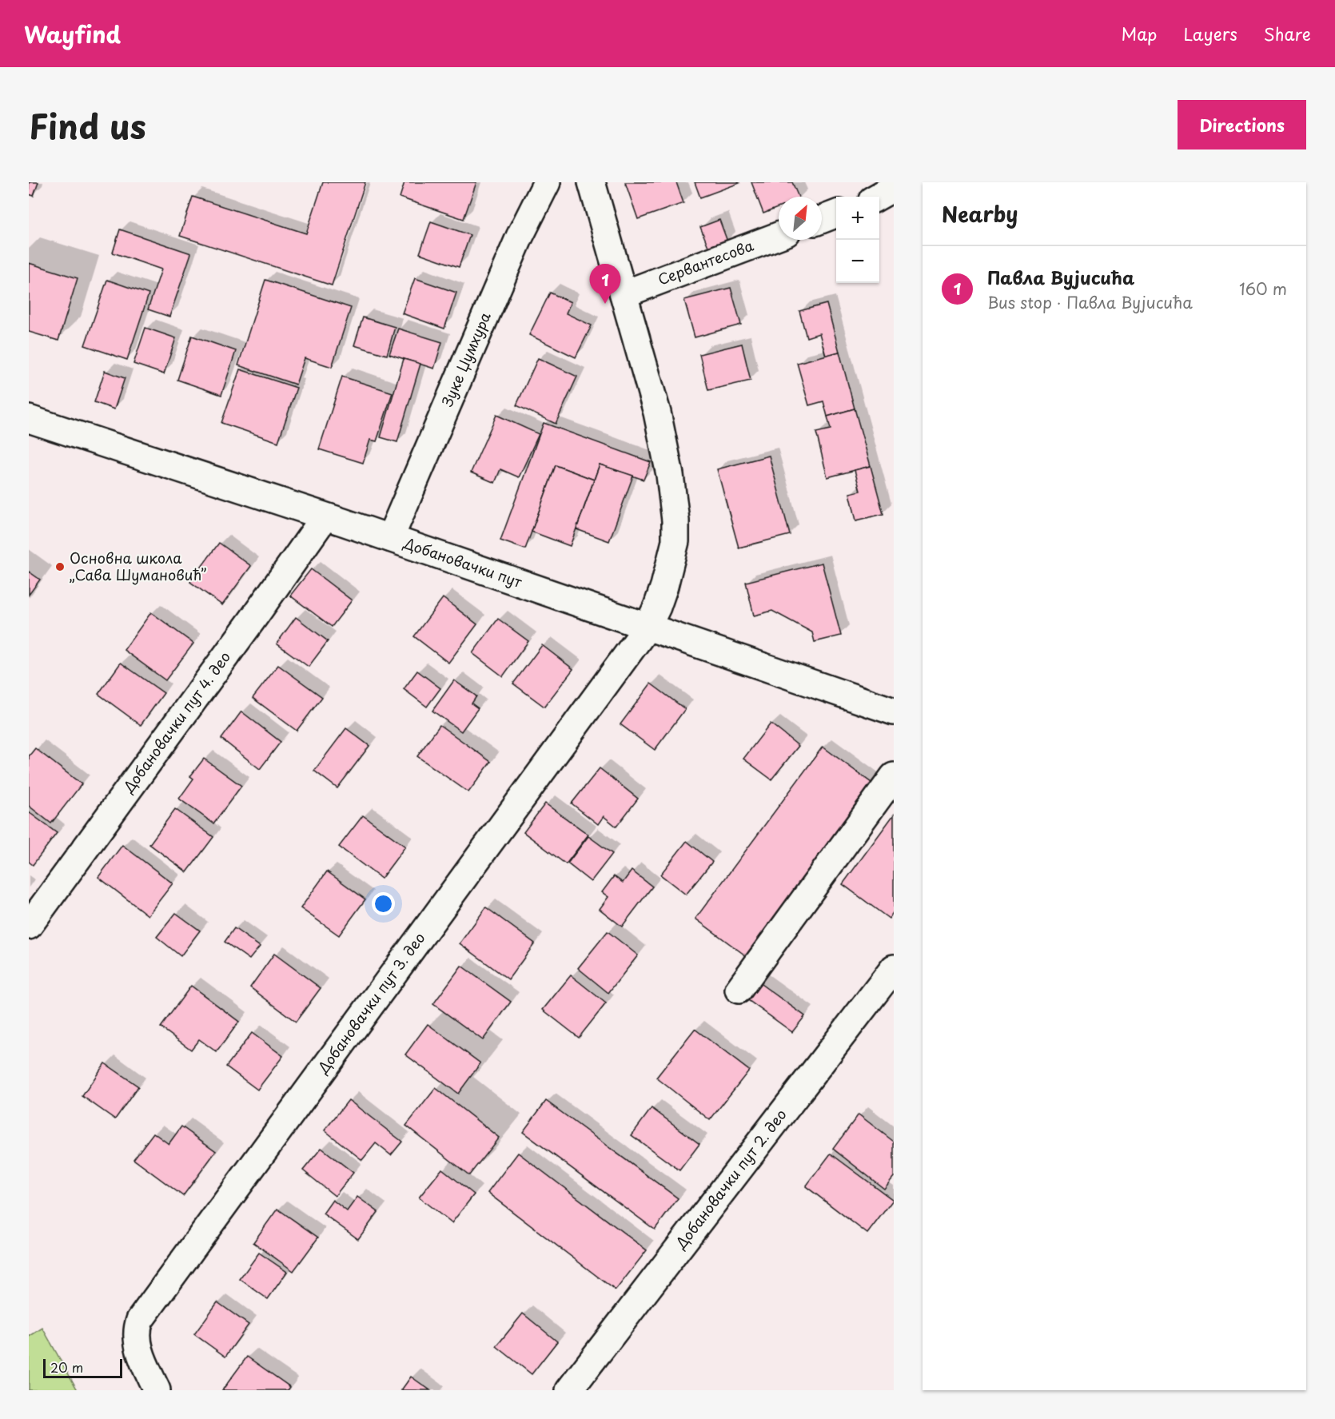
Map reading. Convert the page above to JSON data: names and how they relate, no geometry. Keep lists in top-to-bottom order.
{
  "streets": {
    "street": [
      "Сервантесова",
      "Зуке Џумхура",
      "Добановачки пут",
      "Добановачки пут 4. део",
      "Добановачки пут 3. део",
      "Добановачки пут 2. део"
    ]
  },
  "crossings": [
    ["Сервантесова", "Добановачки пут 3. део"],
    ["Зуке Џумхура", "Добановачки пут"],
    ["Добановачки пут", "Добановачки пут 4. део"],
    ["Добановачки пут", "Добановачки пут 3. део"]
  ],
  "places": ["Основна школа „Сава Шумановић”"],
  "scale_bar": "20 m",
  "north": "top right",
  "page": {
    "header": "Wayfind",
    "nav": ["Map", "Layers", "Share"],
    "title": "Find us",
    "buttons": "Directions",
    "heading": "Nearby",
    "map_buttons": ["+", "−"],
    "list": [
      {
        "mark": "1",
        "name": "Павла Вујисића",
        "note": "Bus stop · Павла Вујисића",
        "value": "160 m"
      }
    ],
    "pins": "1",
    "scale": "20 m"
  }
}
